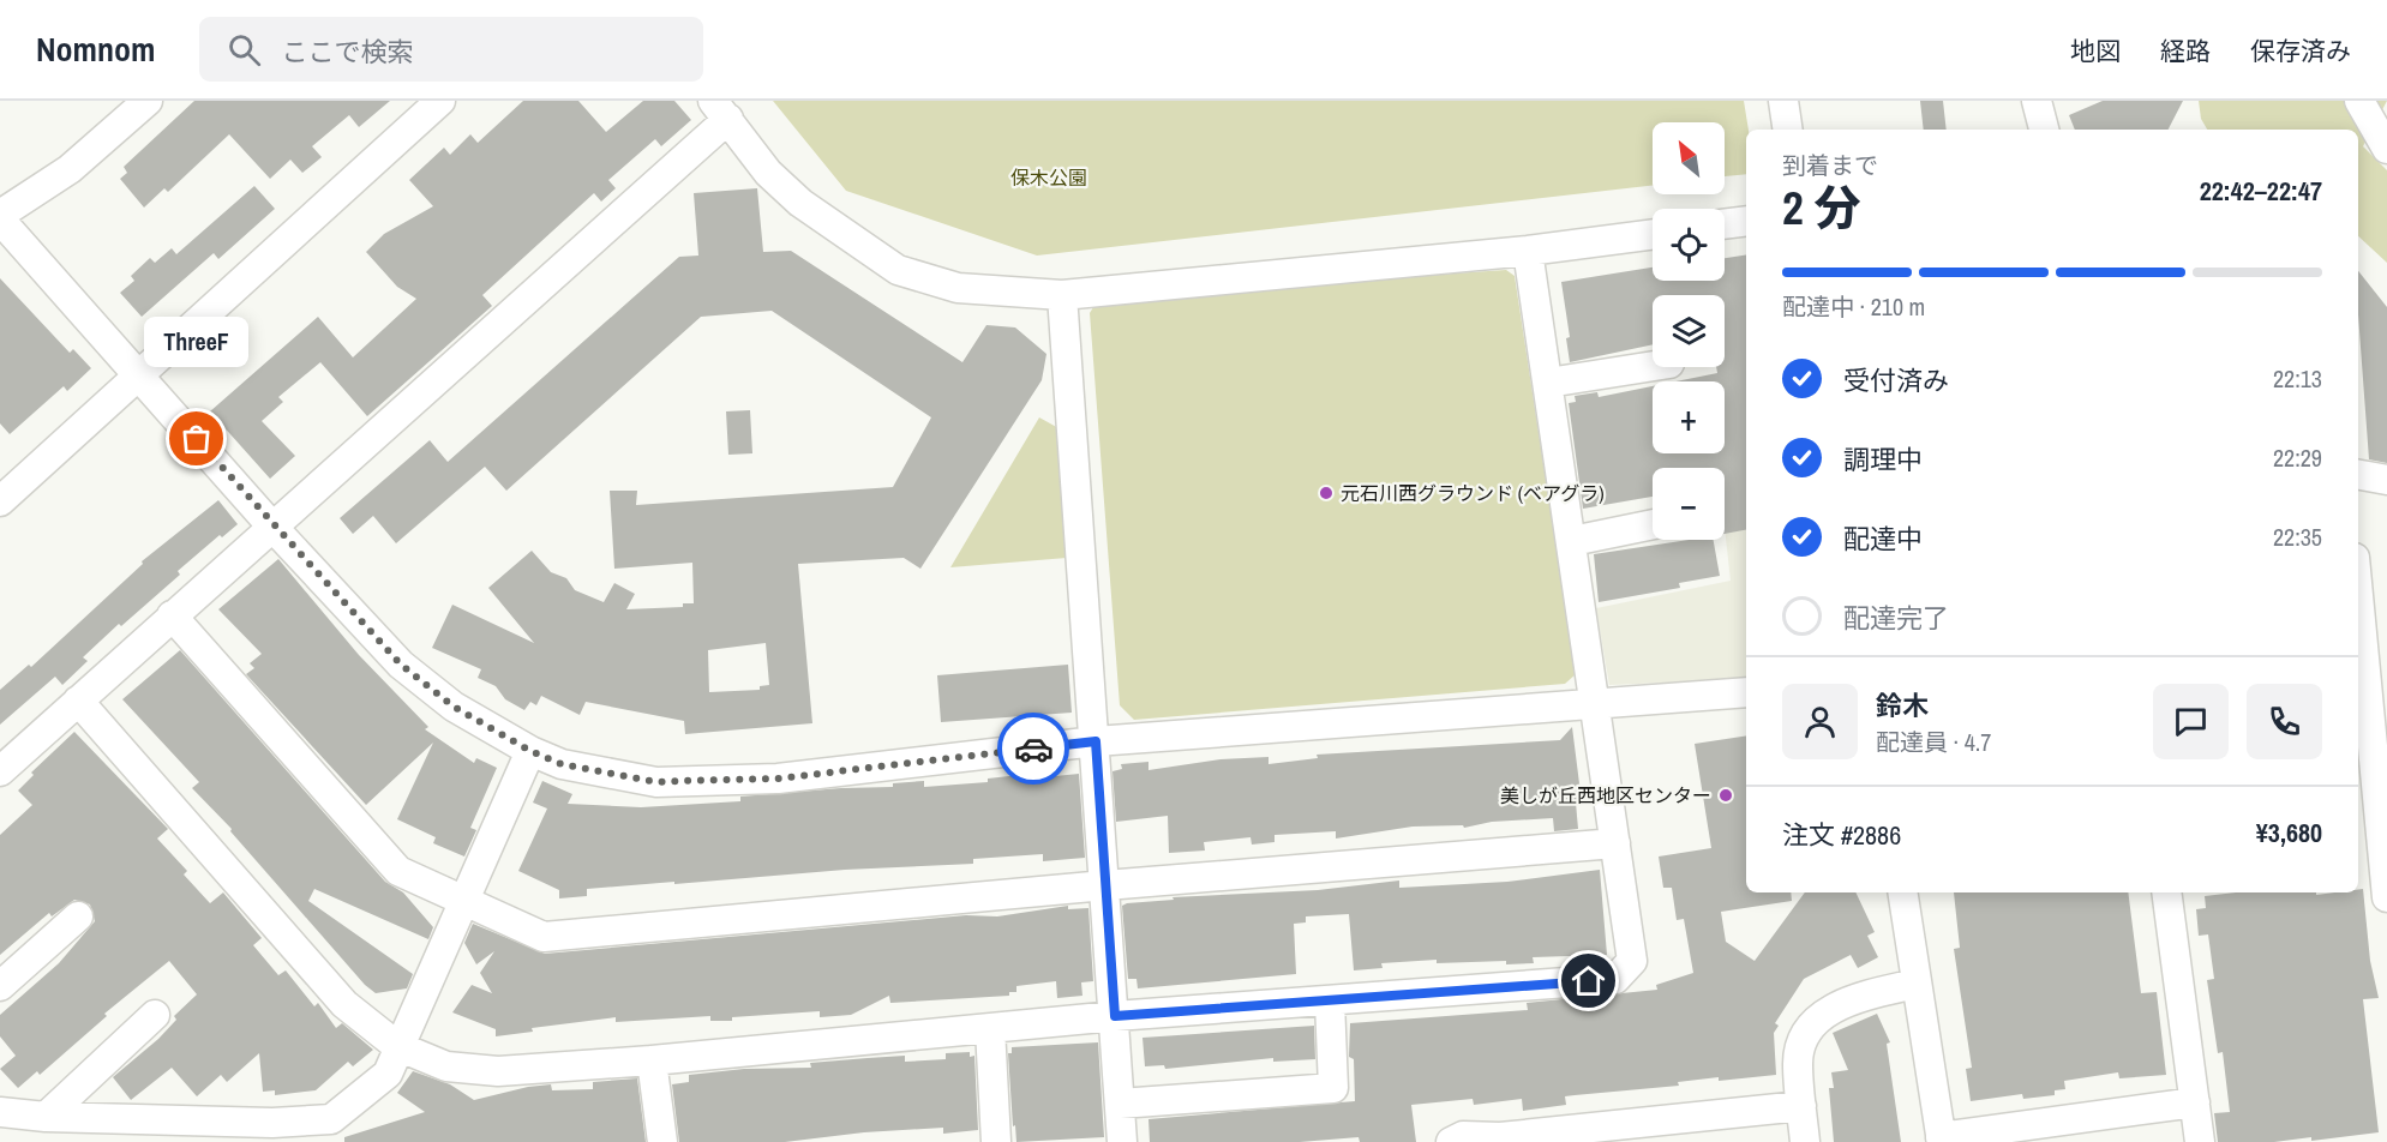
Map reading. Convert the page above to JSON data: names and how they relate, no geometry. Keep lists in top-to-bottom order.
{
  "parks": ["保木公園"],
  "places": ["ThreeF", "元石川西グラウンド (ベアグラ)", "美しが丘西地区センター"],
  "north": "top left",
  "page": {
    "header": "Nomnom",
    "search": "ここで検索",
    "nav": ["地図", "経路", "保存済み"],
    "map_buttons": ["+", "−"],
    "heading": ["2 分", "到着まで", "22:42–22:47"],
    "panel": [
      "鈴木",
      "配達員 · 4.7",
      "注文 #2886",
      "¥3,680"
    ],
    "bar": "配達中 · 210 m",
    "bubble": "ThreeF",
    "list": [
      ["受付済み", "22:13"],
      ["調理中", "22:29"],
      ["配達中", "22:35"],
      "配達完了"
    ]
  }
}
